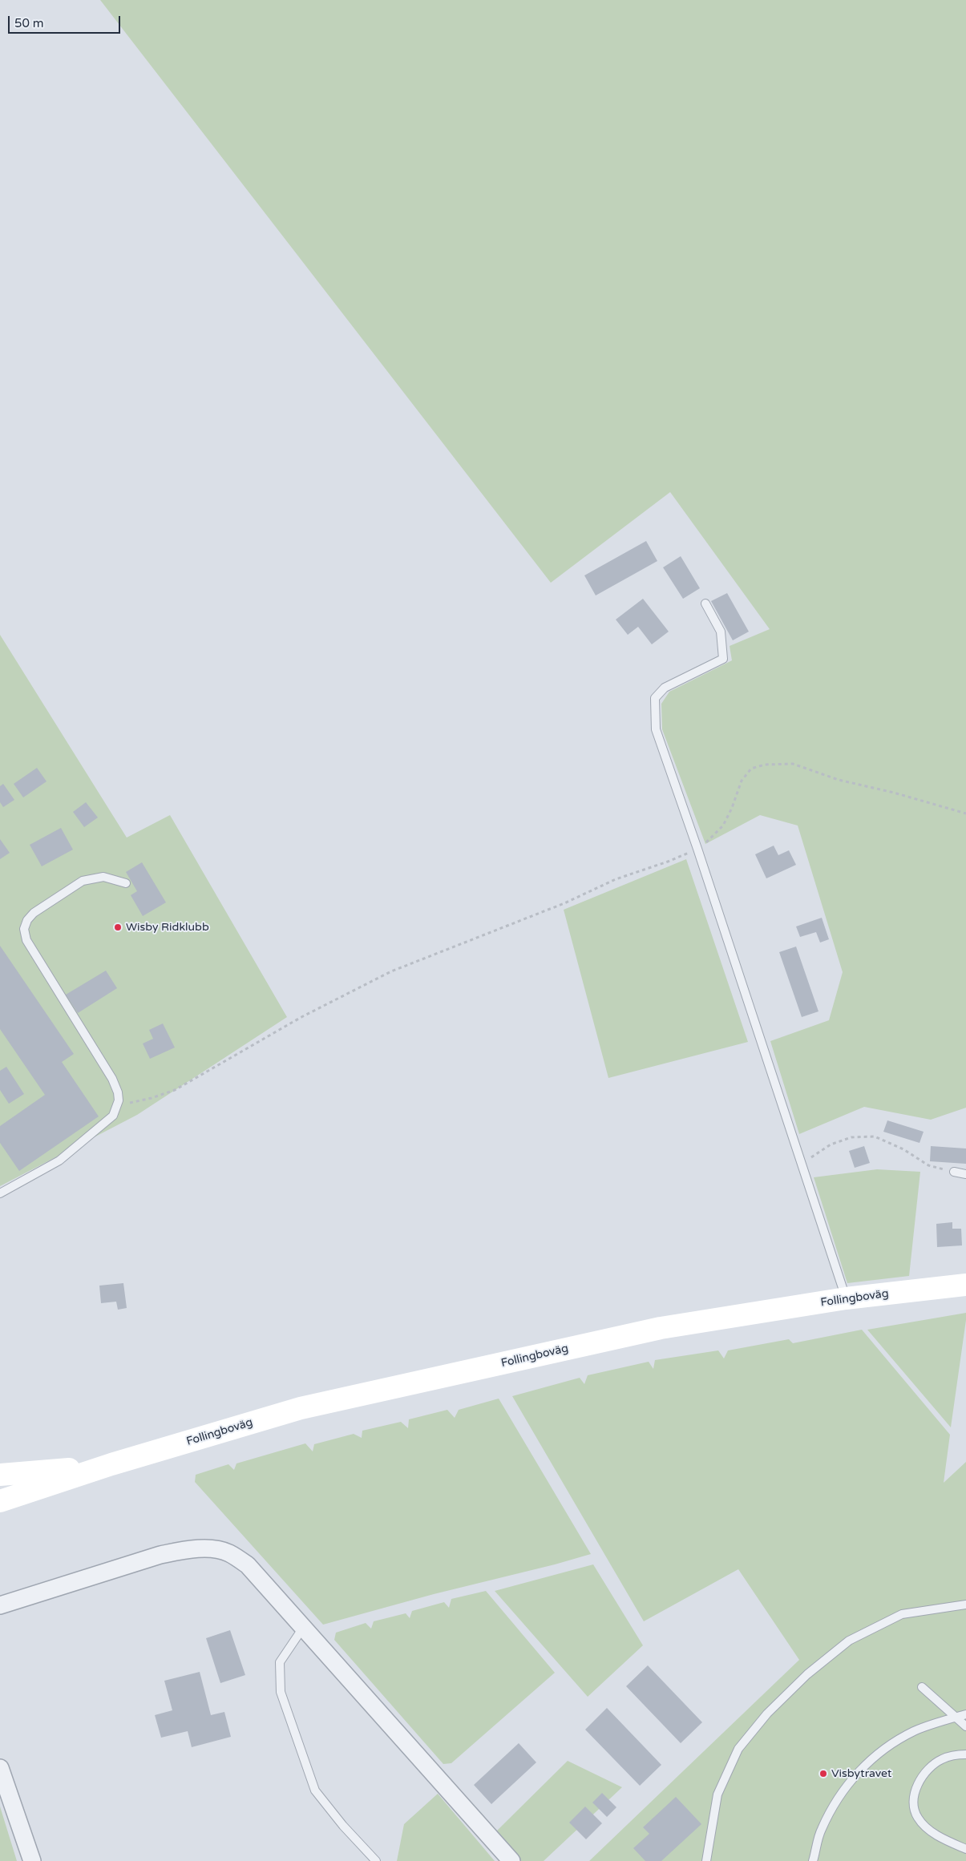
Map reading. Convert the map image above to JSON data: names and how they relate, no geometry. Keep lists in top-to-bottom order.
{
  "streets": {
    "main road": ["Follingboväg"]
  },
  "places": ["Wisby Ridklubb", "Visbytravet"],
  "scale_bar": "50 m"
}
